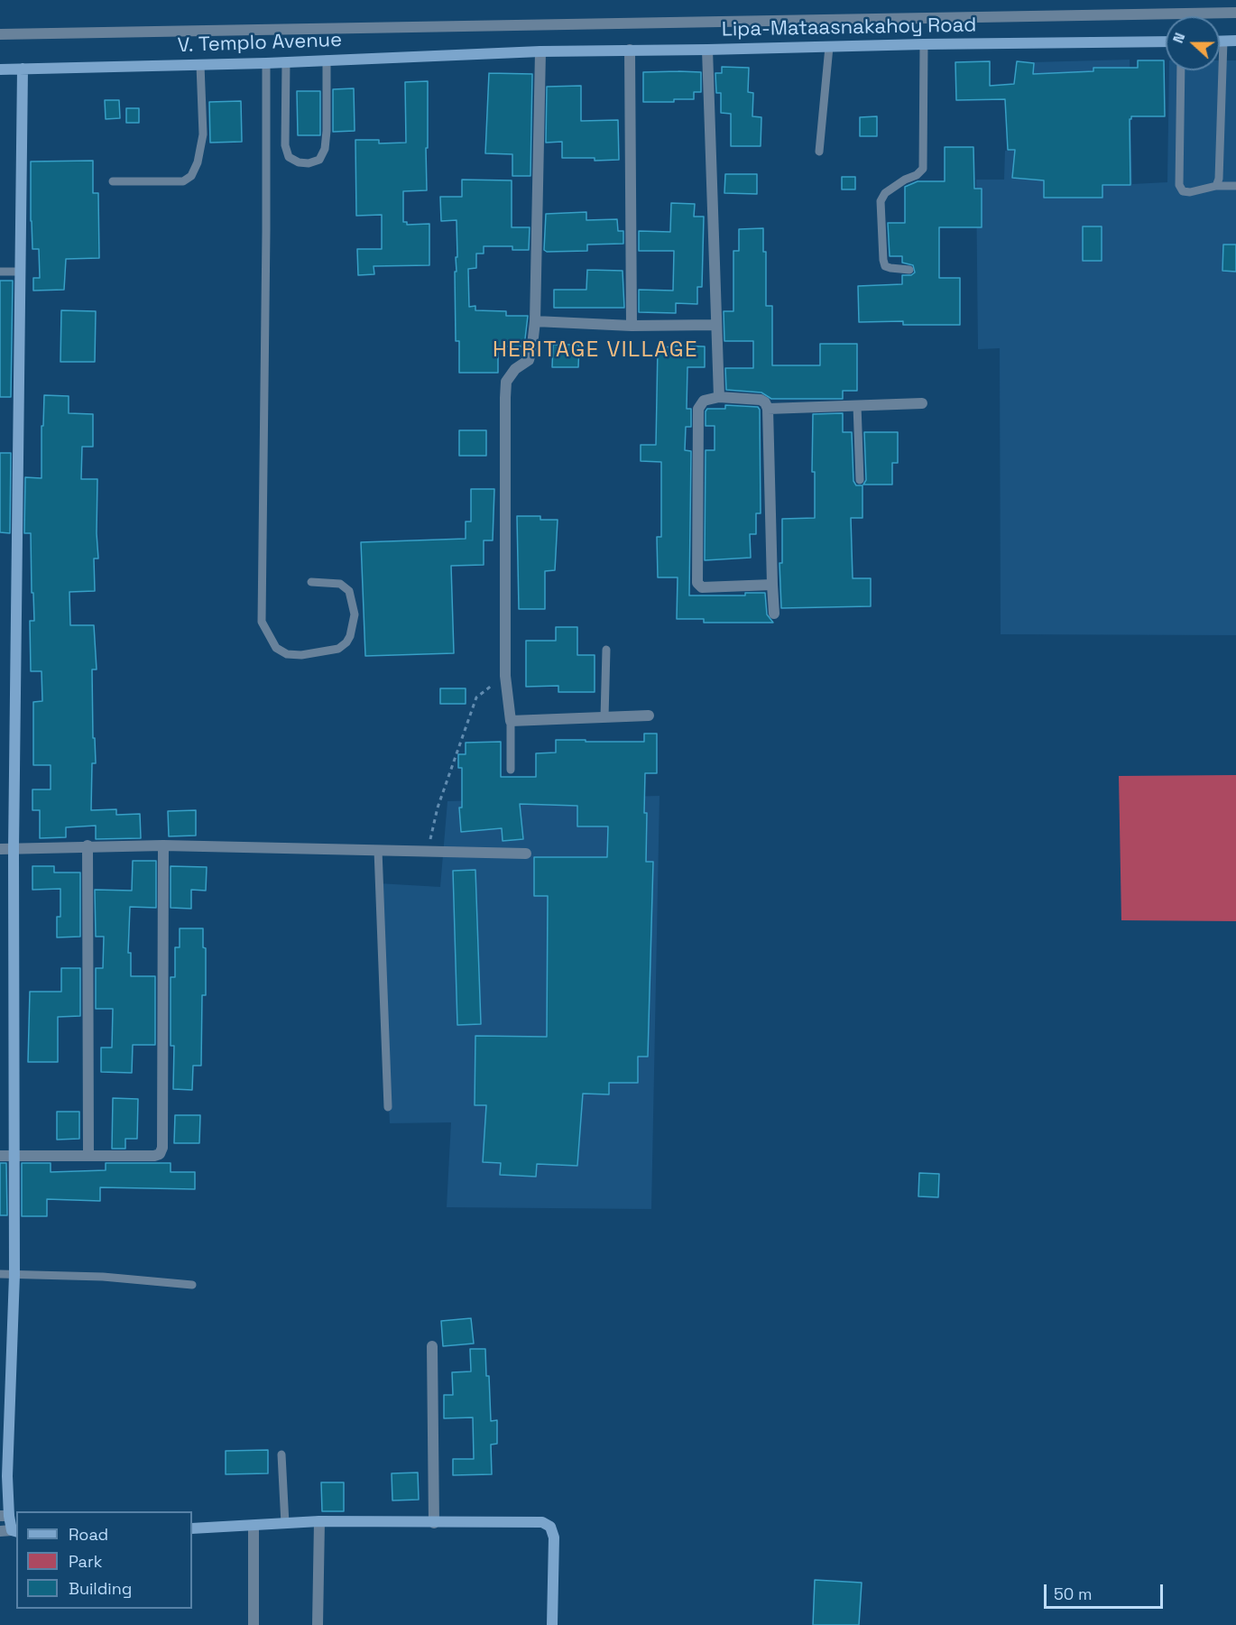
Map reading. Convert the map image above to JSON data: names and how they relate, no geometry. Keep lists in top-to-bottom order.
{
  "streets": {
    "street": ["Lipa-Mataasnakahoy Road", "V. Templo Avenue"]
  },
  "crossings": [
    ["Lipa-Mataasnakahoy Road", "V. Templo Avenue"]
  ],
  "districts": ["HERITAGE VILLAGE"],
  "legend": ["Road", "Park", "Building"],
  "scale_bar": "50 m",
  "north": "left"
}
